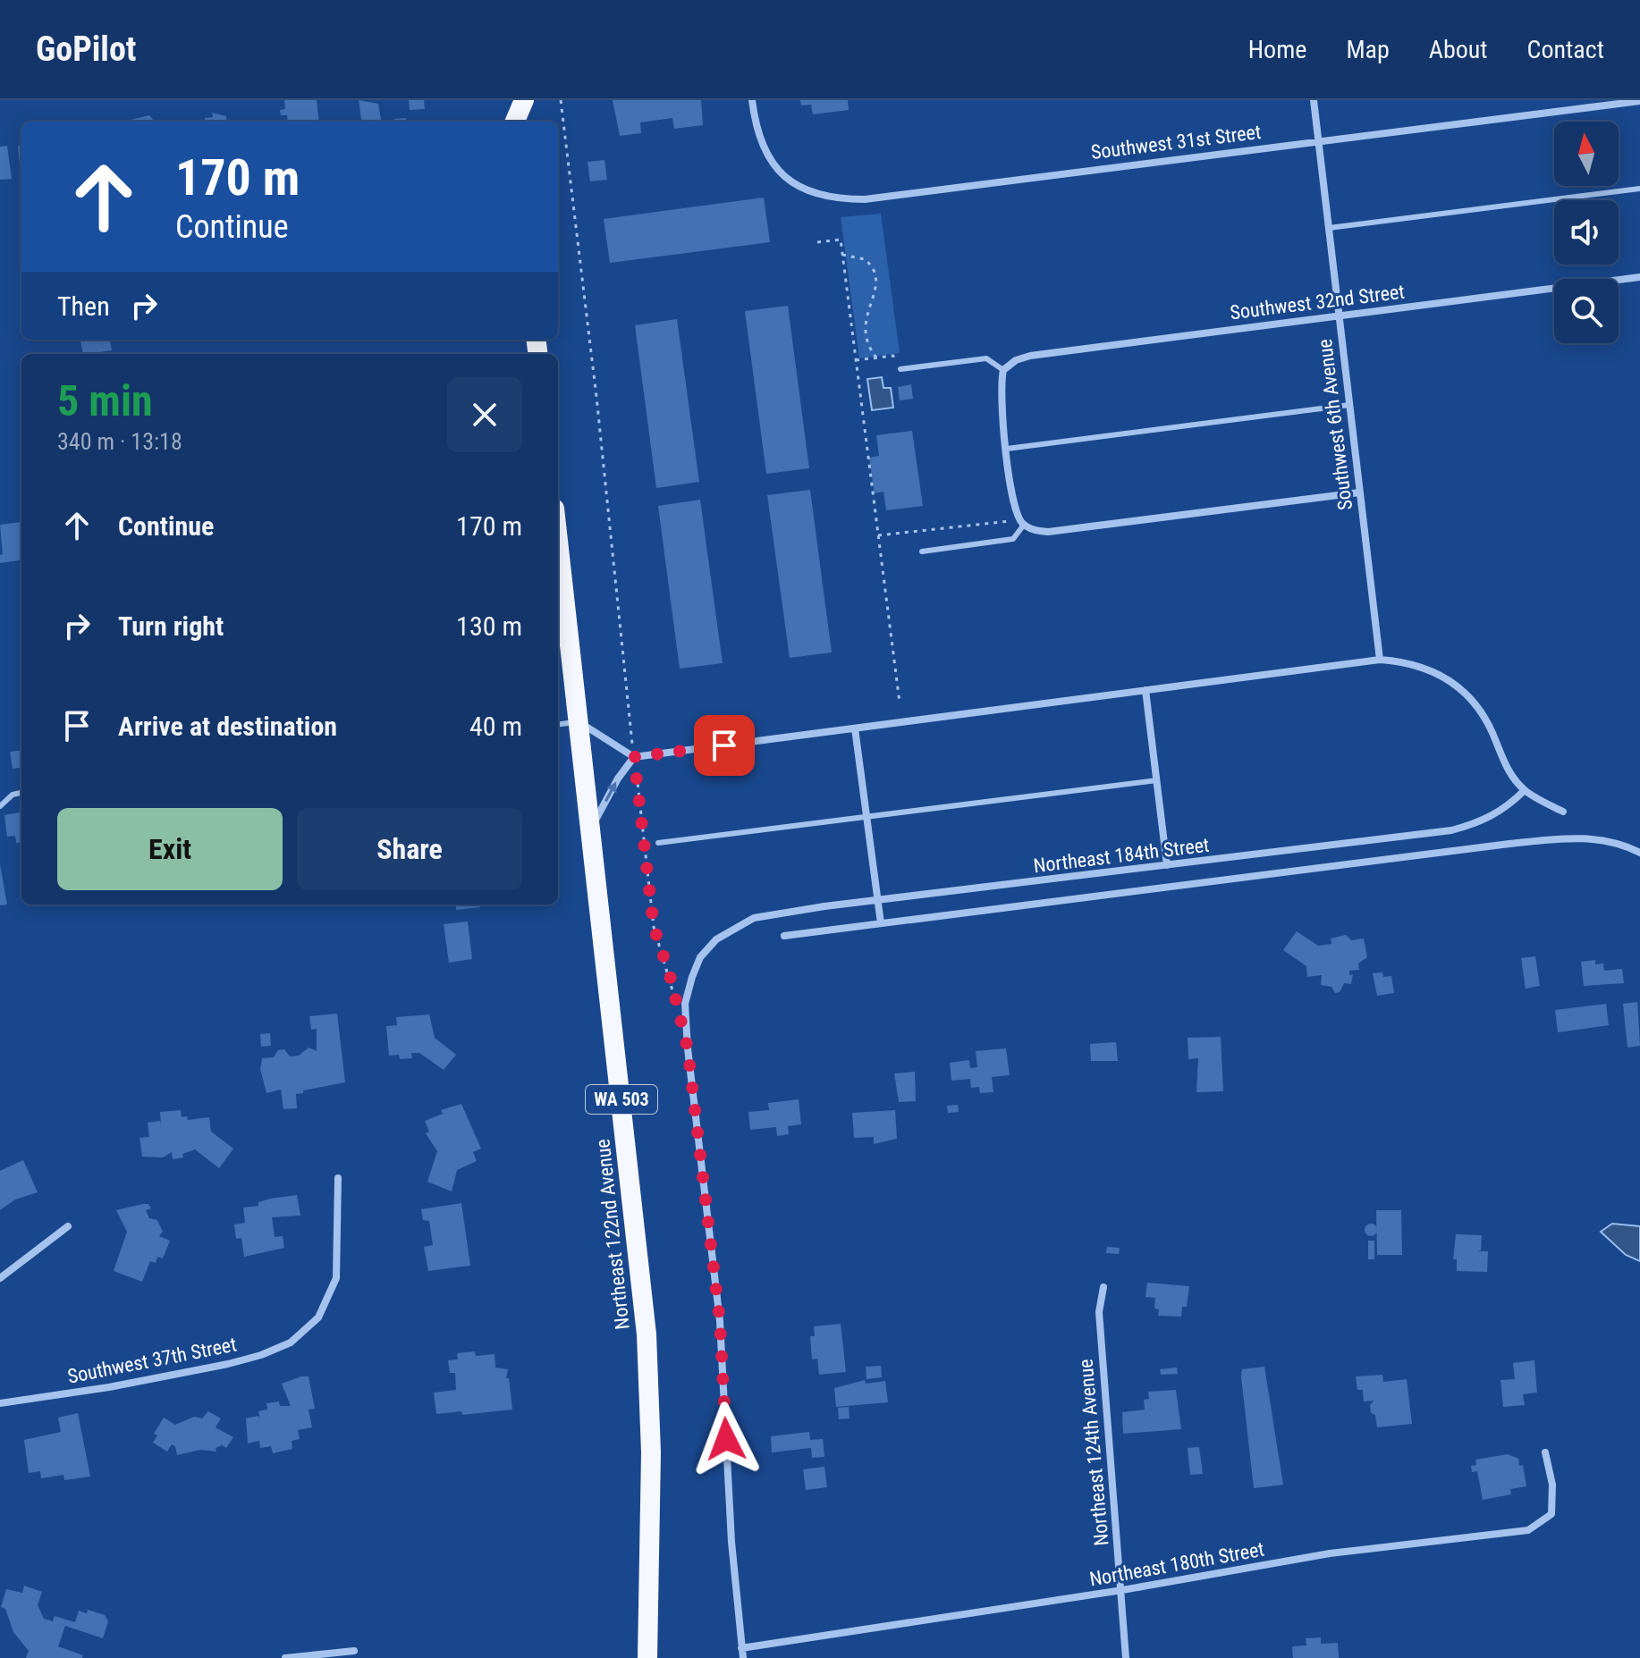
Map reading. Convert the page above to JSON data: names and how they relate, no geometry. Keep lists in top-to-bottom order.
{
  "streets": {
    "highway": ["WA 503", "Northeast 122nd Avenue"],
    "street": [
      "Southwest 31st Street",
      "Southwest 32nd Street",
      "Southwest 6th Avenue",
      "Northeast 184th Street",
      "Southwest 37th Street",
      "Northeast 124th Avenue",
      "Northeast 180th Street"
    ]
  },
  "crossings": [
    ["Southwest 31st Street", "Southwest 6th Avenue"],
    ["Southwest 32nd Street", "Southwest 6th Avenue"],
    ["Northeast 184th Street", "Northeast 180th Street"],
    ["Northeast 124th Avenue", "Northeast 180th Street"]
  ],
  "north": "top",
  "page": {
    "header": "GoPilot",
    "nav": [
      "Home",
      "Map",
      "About",
      "Contact"
    ],
    "turn": ["170 m", "Continue"],
    "then": "Then",
    "heading": ["5 min", "340 m · 13:18"],
    "list": [
      {
        "name": "Continue",
        "value": "170 m"
      },
      {
        "name": "Turn right",
        "value": "130 m"
      },
      {
        "name": "Arrive at destination",
        "value": "40 m"
      }
    ],
    "buttons": ["Exit", "Share"]
  }
}
